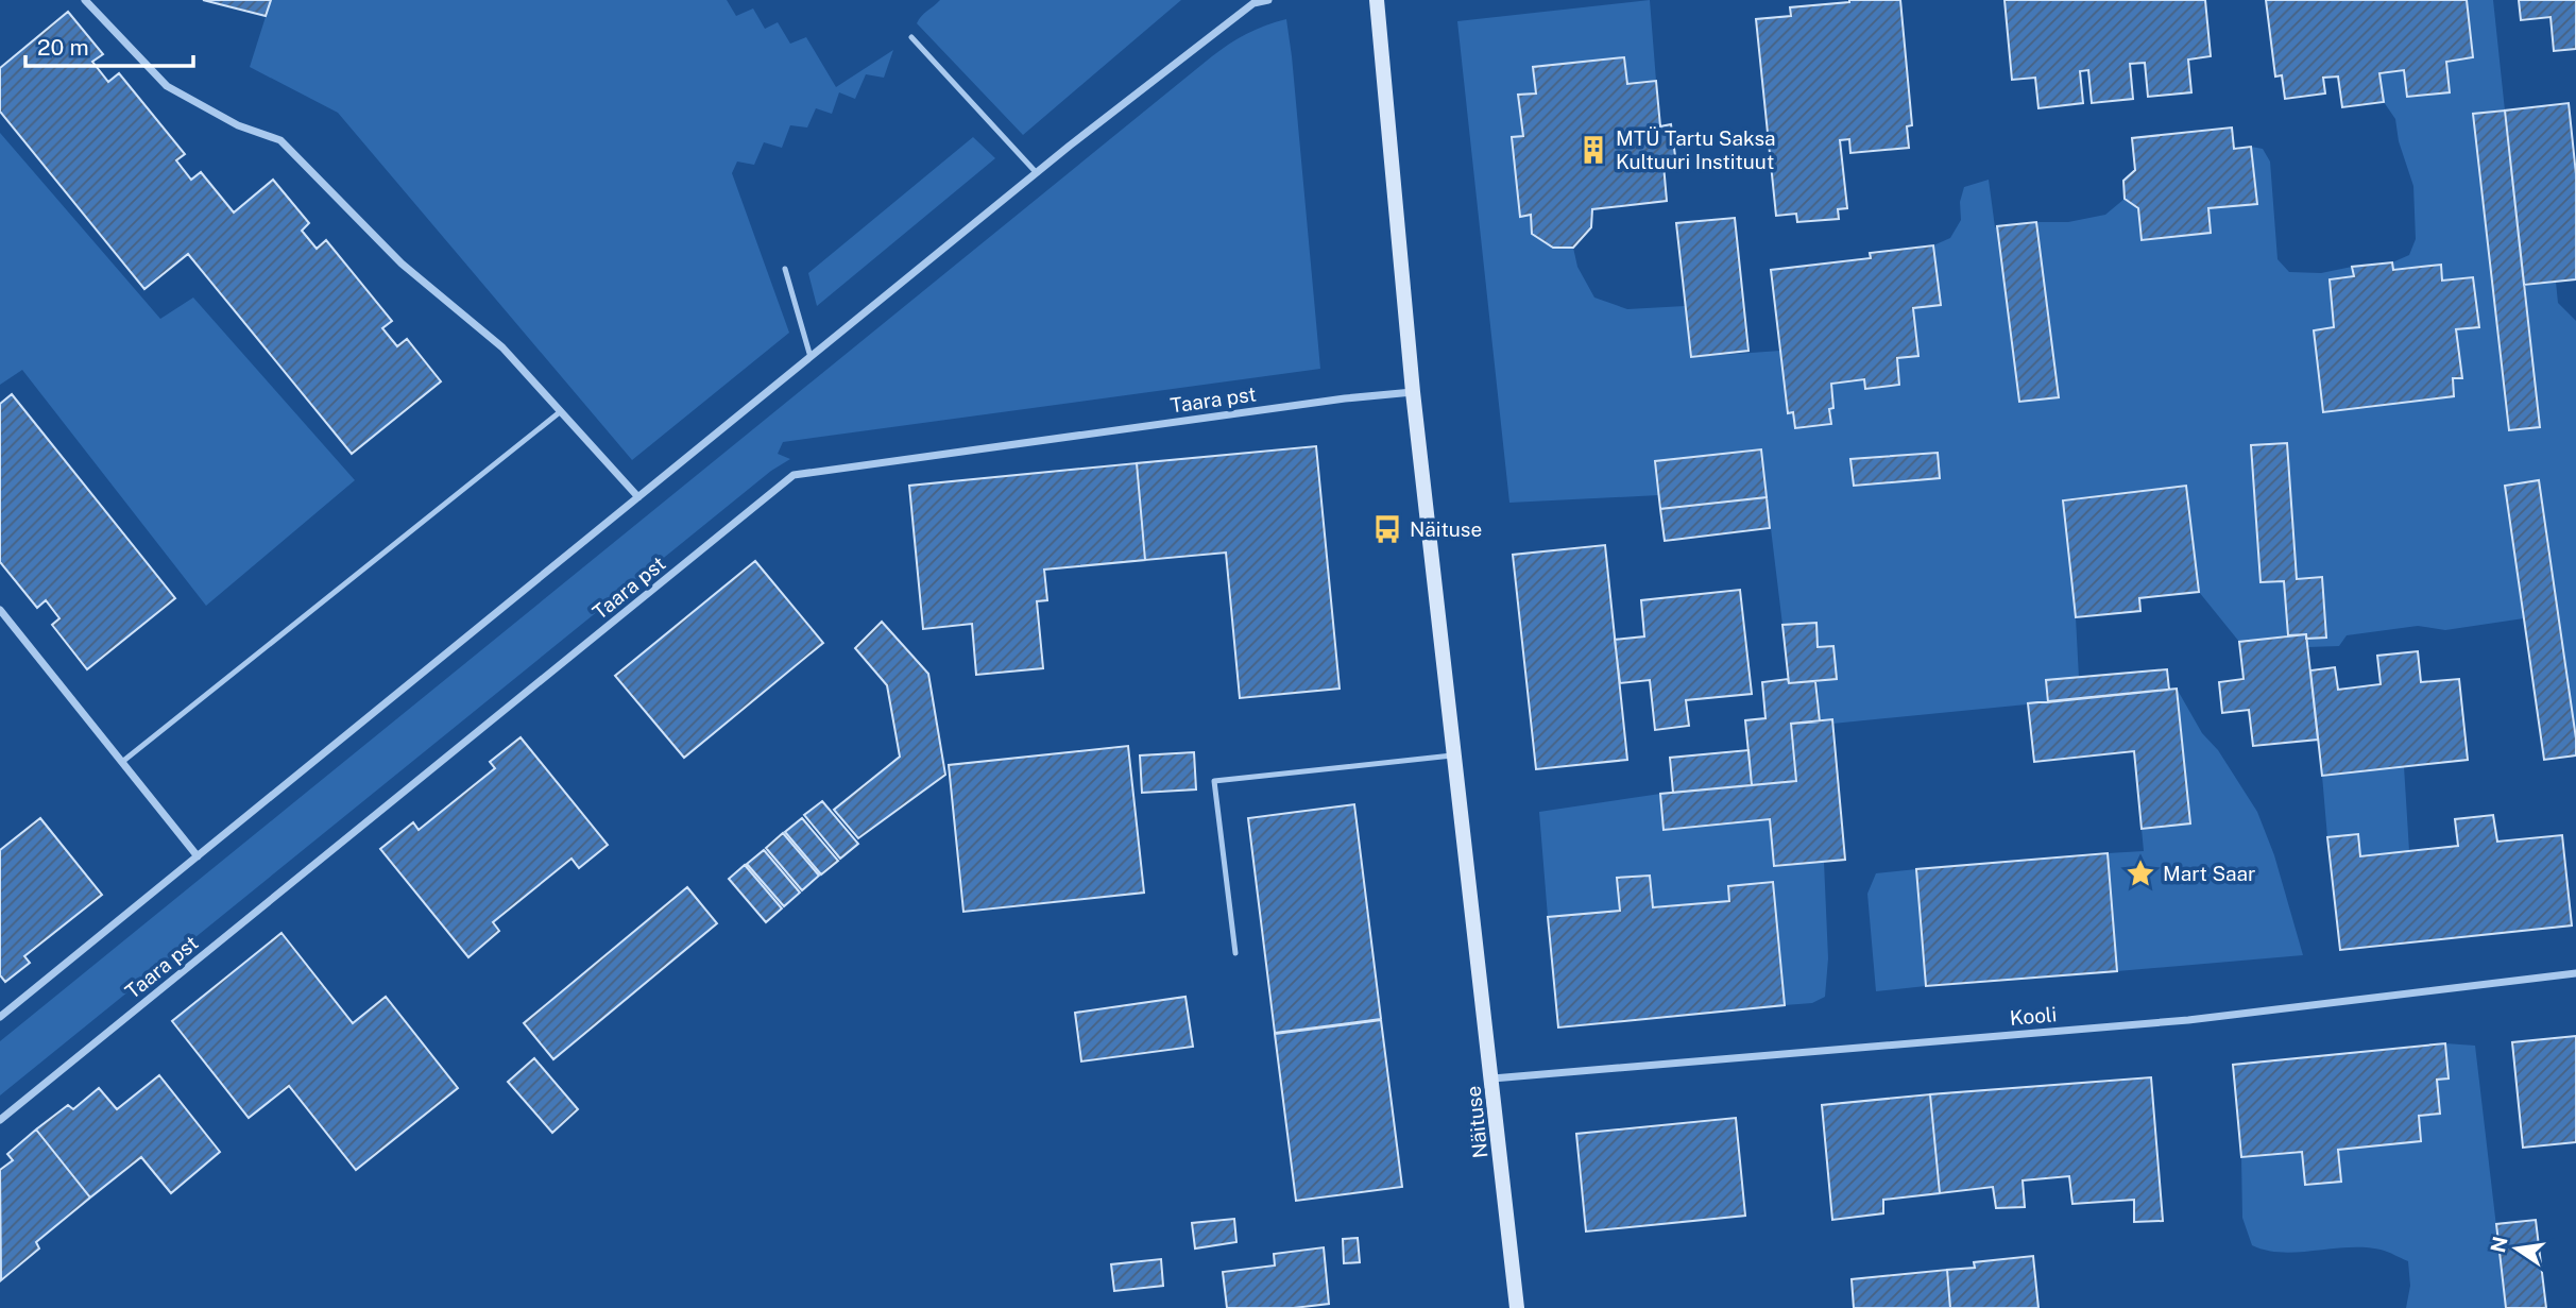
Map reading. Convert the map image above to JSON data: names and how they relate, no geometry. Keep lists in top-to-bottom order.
{
  "streets": {
    "street": ["Taara pst", "Kooli", "Näituse"]
  },
  "crossings": [
    ["Taara pst", "Näituse"],
    ["Kooli", "Näituse"]
  ],
  "places": {
    "building": ["MTÜ Tartu Saksa Kultuuri Instituut"],
    "bus stop": ["Näituse"],
    "place": ["Mart Saar"]
  },
  "scale_bar": "20 m",
  "north": "left"
}
